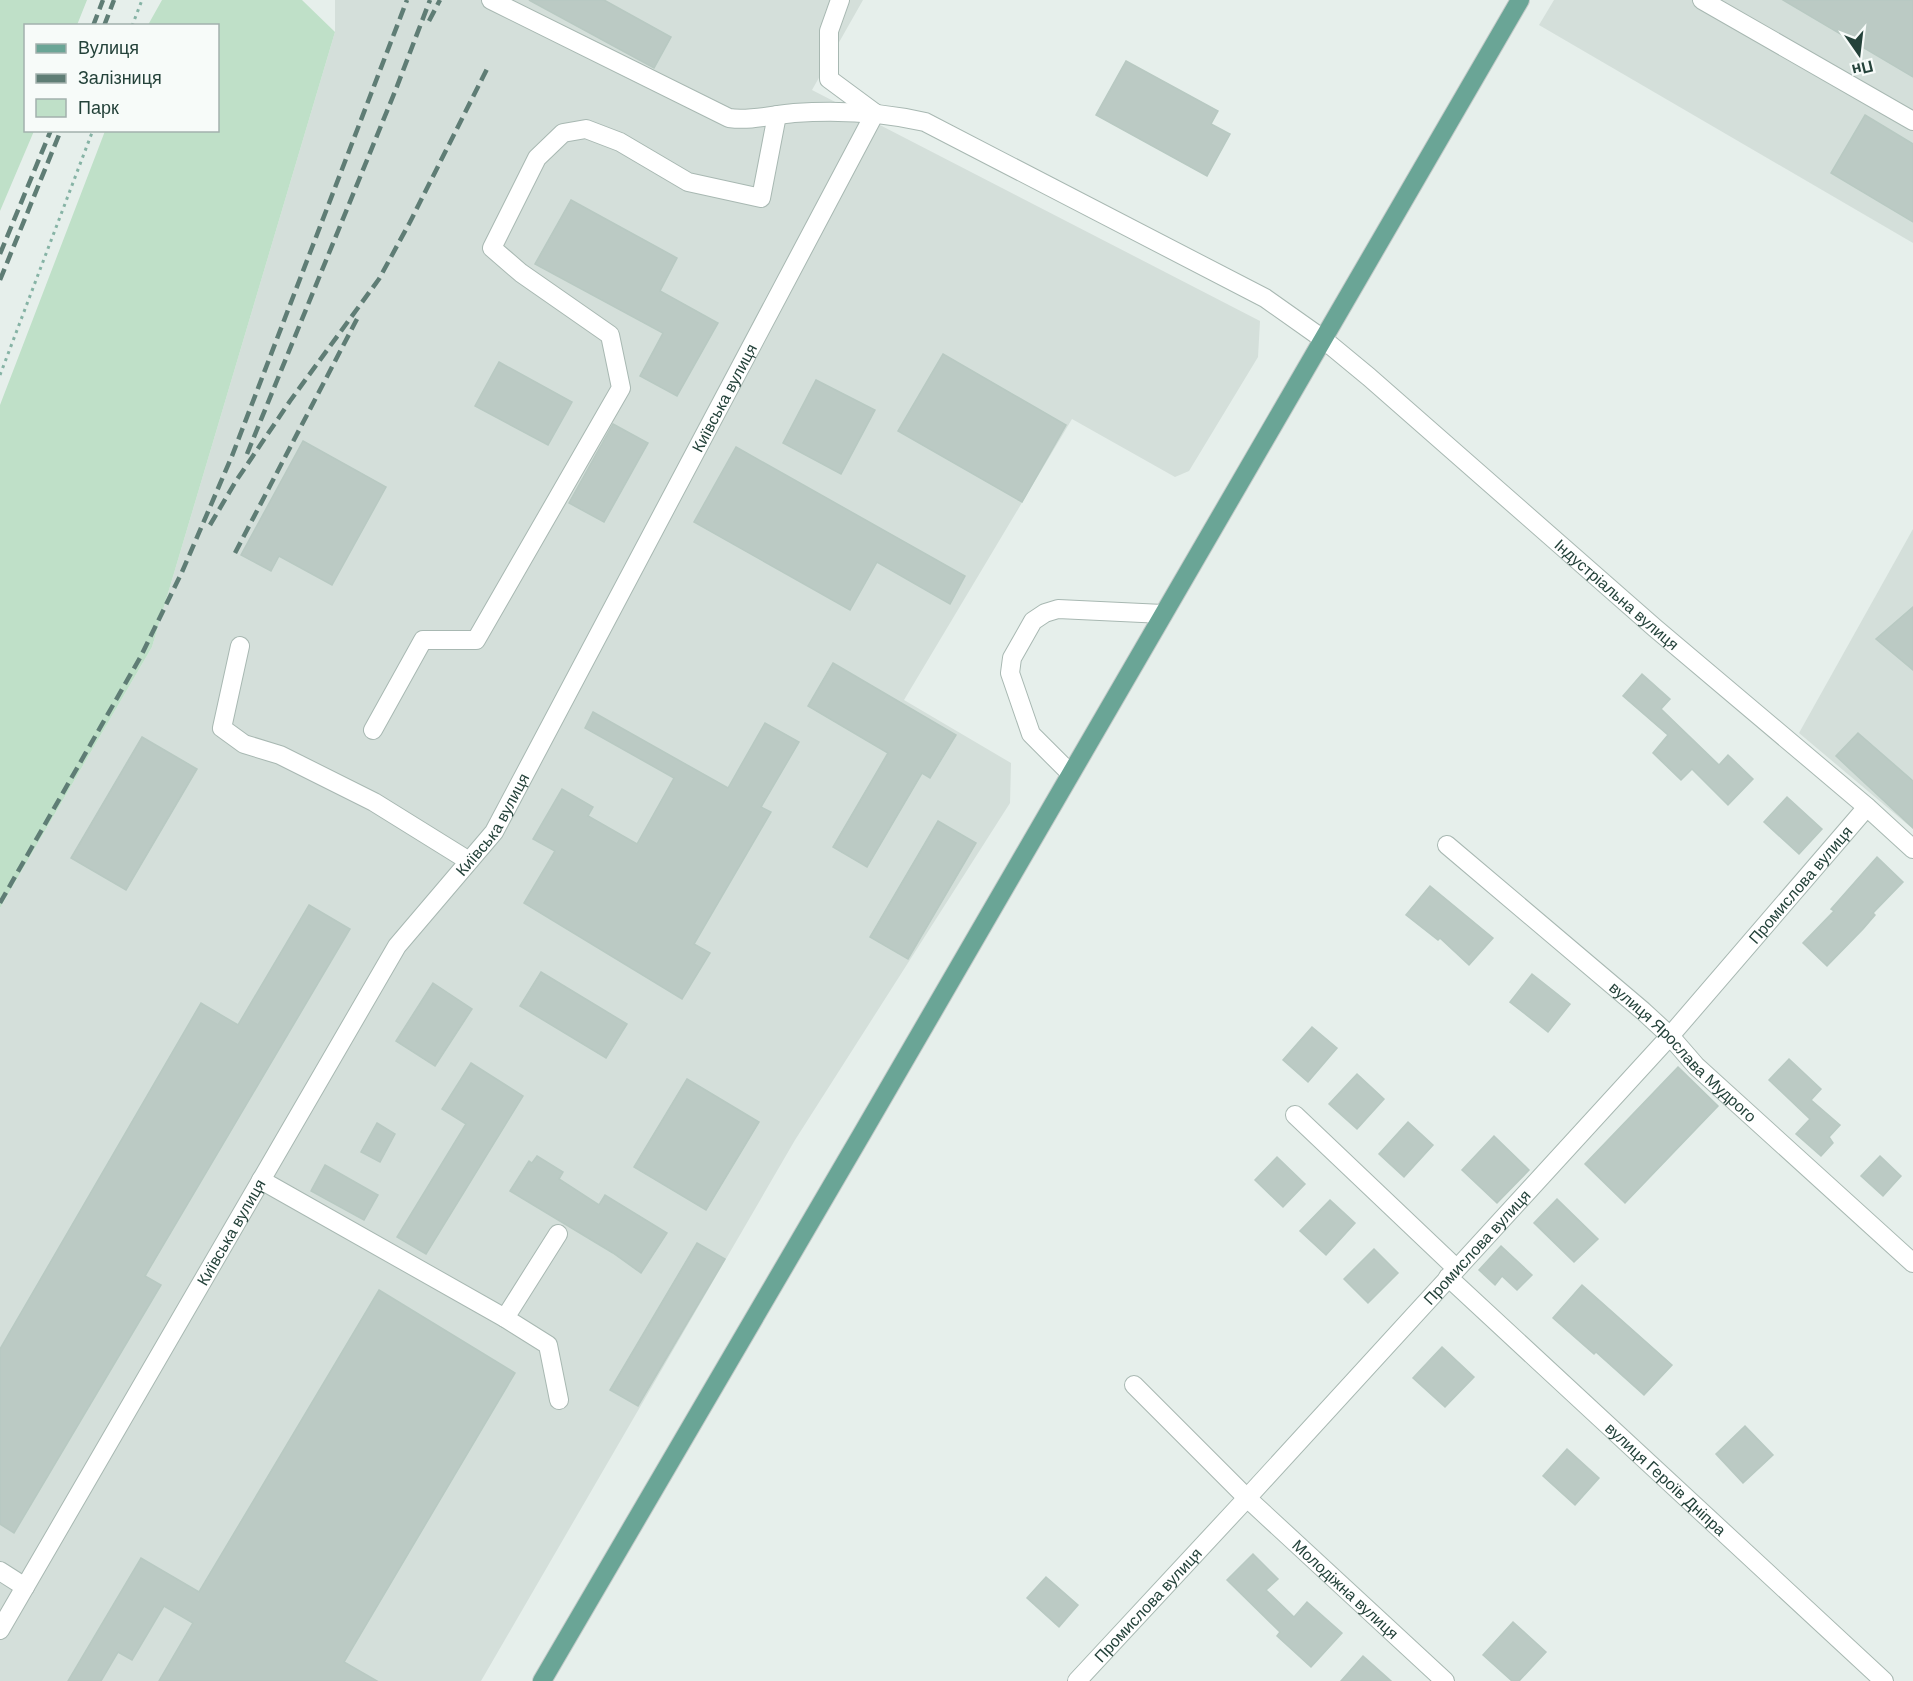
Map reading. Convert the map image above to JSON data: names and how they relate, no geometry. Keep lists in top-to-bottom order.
{
  "streets": {
    "street": [
      "Київська вулиця",
      "Індустріальна вулиця",
      "Промислова вулиця",
      "вулиця Ярослава Мудрого",
      "вулиця Героїв Дніпра",
      "Молодіжна вулиця"
    ]
  },
  "crossings": [
    ["Київська вулиця", "Індустріальна вулиця"],
    ["Індустріальна вулиця", "Промислова вулиця"],
    ["Промислова вулиця", "вулиця Ярослава Мудрого"],
    ["Промислова вулиця", "вулиця Героїв Дніпра"],
    ["Промислова вулиця", "Молодіжна вулиця"]
  ],
  "legend": ["Вулиця", "Залізниця", "Парк"],
  "north": "bottom"
}
